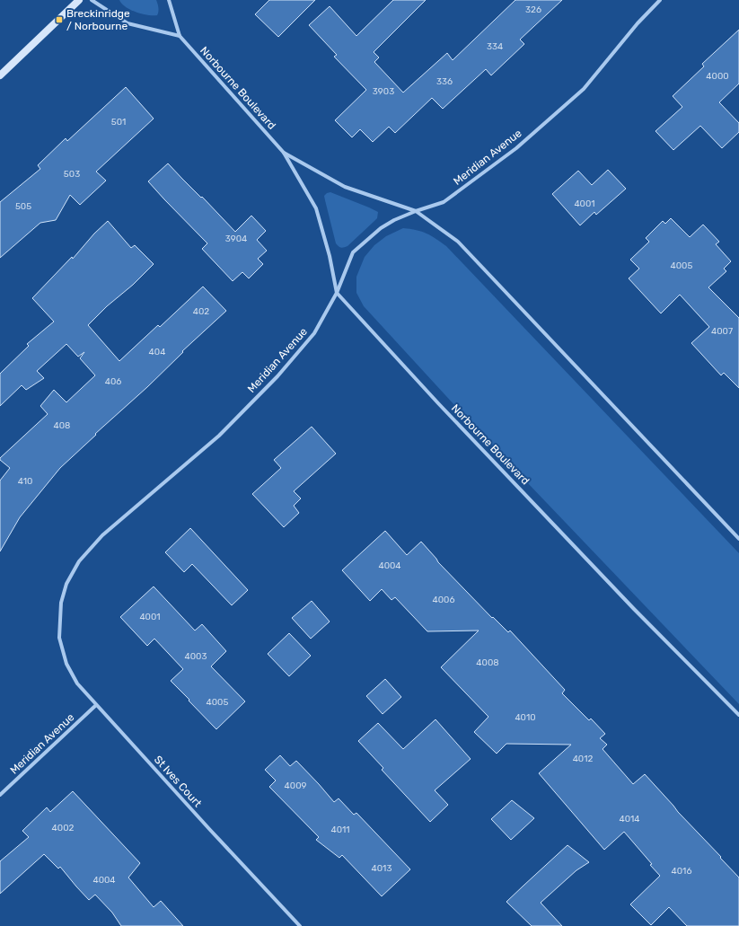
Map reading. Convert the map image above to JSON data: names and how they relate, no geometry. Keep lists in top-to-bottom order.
{
  "streets": {
    "street": ["Norbourne Boulevard", "Meridian Avenue", "St Ives Court"]
  },
  "crossings": [
    ["Norbourne Boulevard", "Meridian Avenue"],
    ["Meridian Avenue", "St Ives Court"]
  ],
  "places": {
    "transit": ["Breckinridge / Norbourne"]
  },
  "house_numbers": [
    "326",
    "334",
    "4000",
    "336",
    "3903",
    "501",
    "503",
    "4001",
    "505",
    "3904",
    "4005",
    "402",
    "4007",
    "404",
    "406",
    "408",
    "410",
    "4004",
    "4006",
    "4001",
    "4003",
    "4008",
    "4005",
    "4010",
    "4012",
    "4009",
    "4014",
    "4002",
    "4011",
    "4013",
    "4016",
    "4004"
  ]
}
